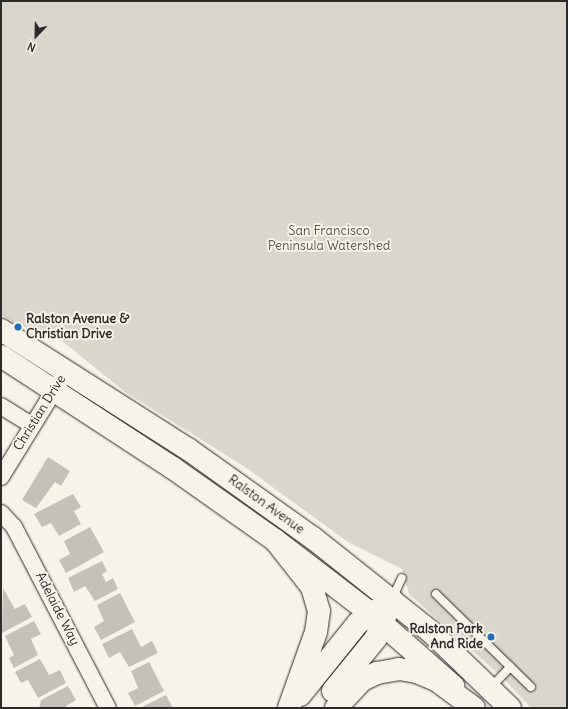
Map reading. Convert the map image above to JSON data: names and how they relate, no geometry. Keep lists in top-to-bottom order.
{
  "streets": {
    "main road": ["Ralston Avenue"],
    "street": ["Christian Drive", "Adelaide Way"]
  },
  "crossings": [
    ["Christian Drive", "Ralston Avenue"]
  ],
  "parks": ["San Francisco Peninsula Watershed"],
  "places": ["Ralston Avenue & Christian Drive", "Ralston Park And Ride"],
  "north": "bottom"
}
